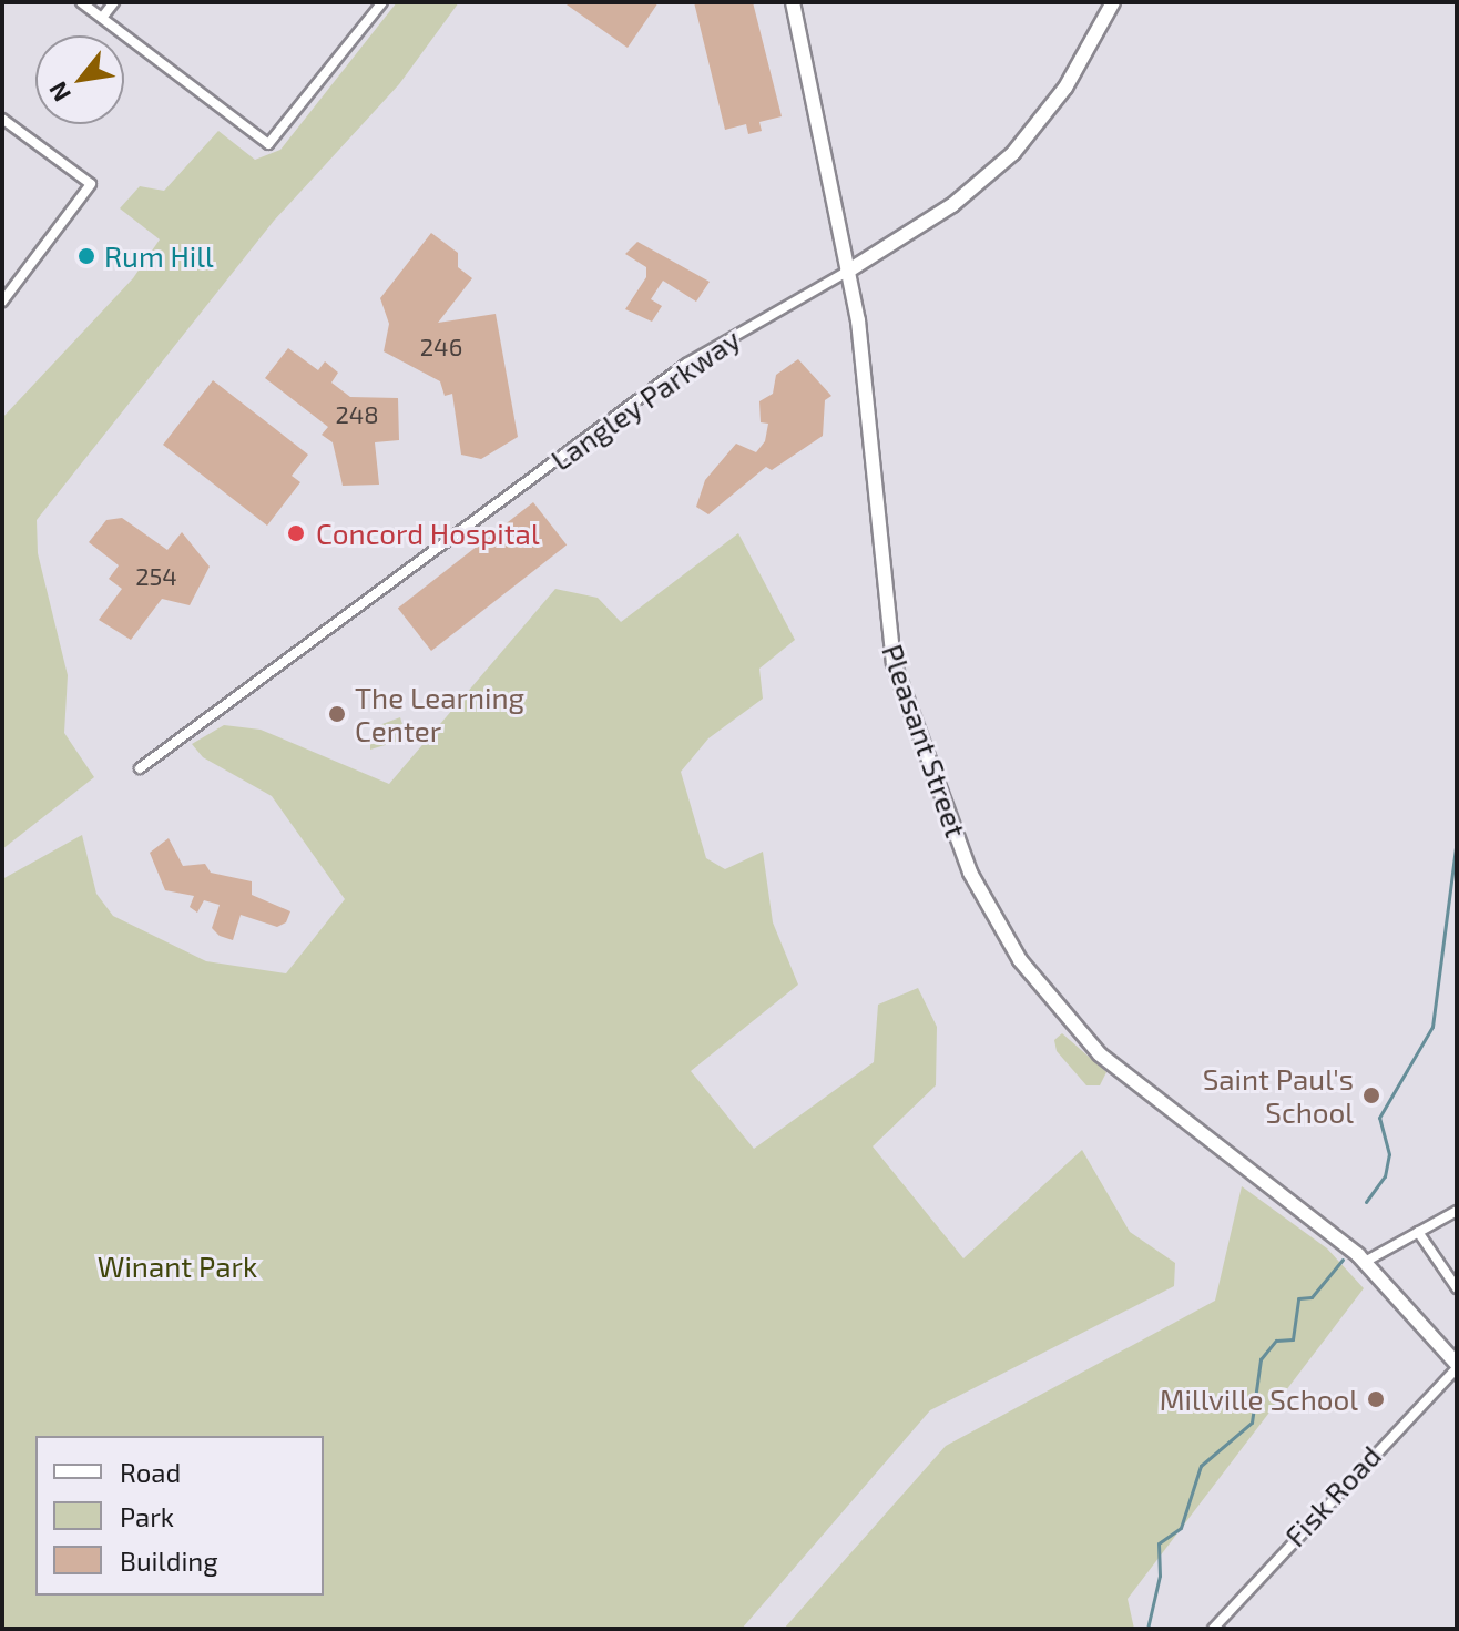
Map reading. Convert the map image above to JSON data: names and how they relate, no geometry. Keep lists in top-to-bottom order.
{
  "streets": {
    "main road": ["Langley Parkway", "Pleasant Street"],
    "street": ["Fisk Road"]
  },
  "crossings": [
    ["Langley Parkway", "Pleasant Street"],
    ["Pleasant Street", "Fisk Road"]
  ],
  "parks": ["Winant Park"],
  "places": [
    "Rum Hill",
    "Concord Hospital",
    "The Learning Center",
    "Saint Paul's School",
    "Millville School"
  ],
  "house_numbers": ["246", "248", "254"],
  "legend": ["Road", "Park", "Building"],
  "north": "bottom left"
}
